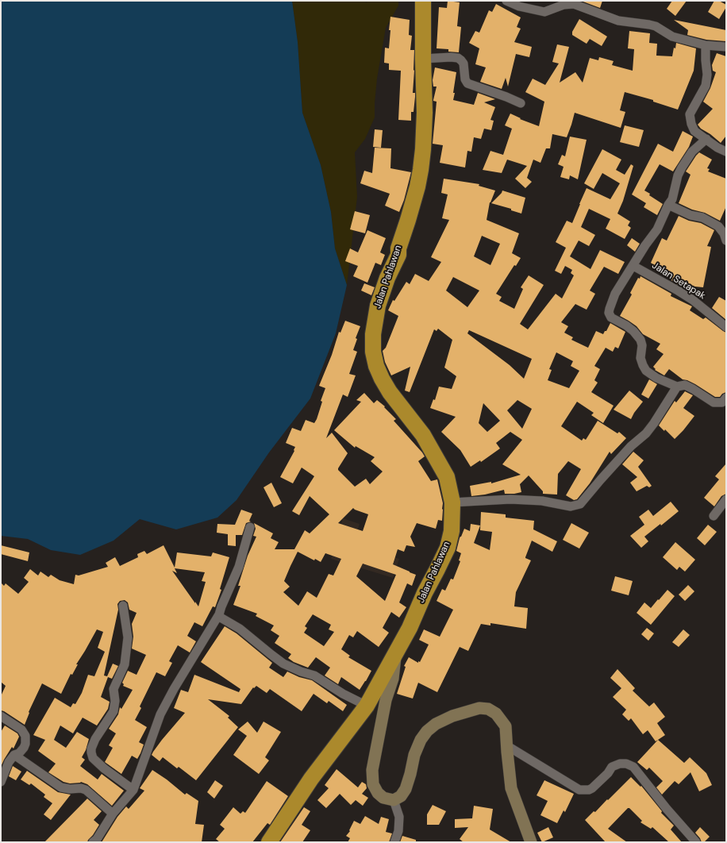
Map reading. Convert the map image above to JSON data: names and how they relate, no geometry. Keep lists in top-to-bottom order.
{
  "streets": {
    "highway": ["Jalan Pahlawan"],
    "street": ["Jalan Setapak"]
  }
}
